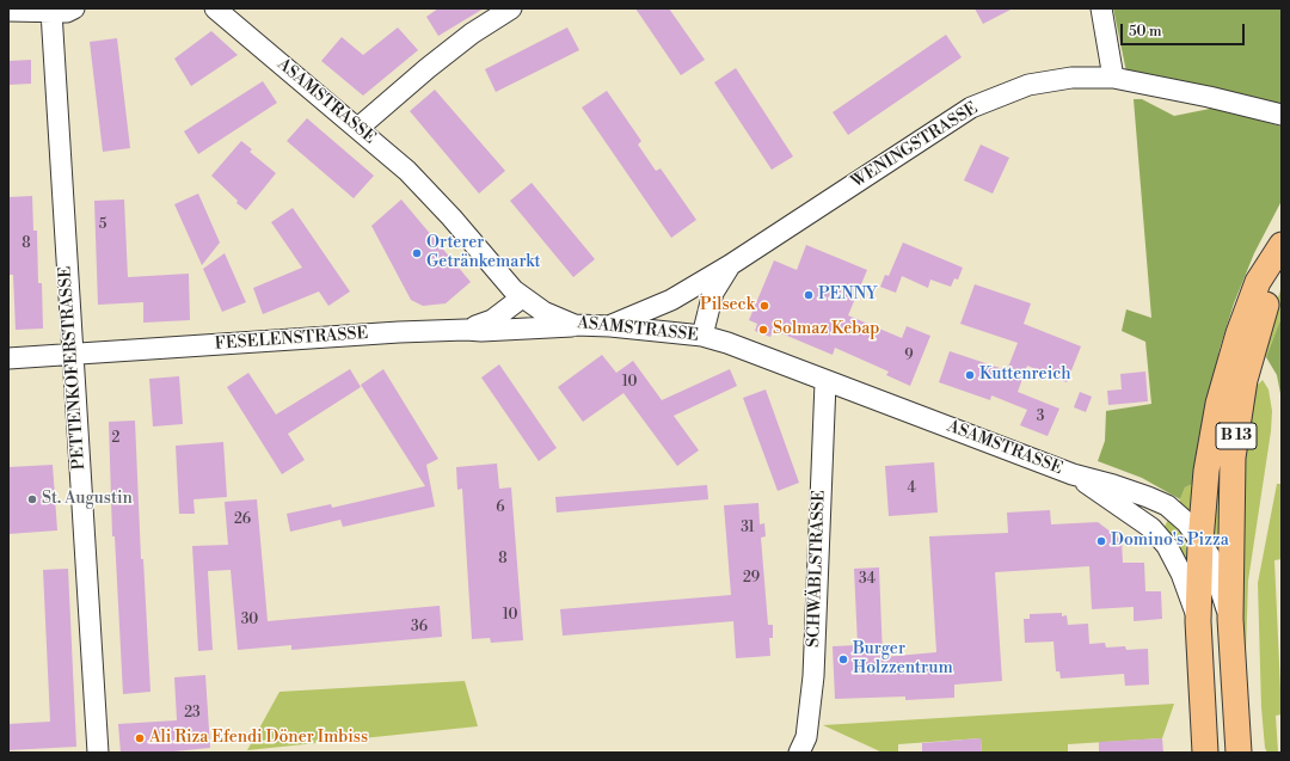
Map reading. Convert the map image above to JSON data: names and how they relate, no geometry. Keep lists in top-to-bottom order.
{
  "streets": {
    "main road": ["B 13"],
    "street": [
      "ASAMSTRASSE",
      "WENINGSTRASSE",
      "FESELENSTRASSE",
      "PETTENKOFERSTRASSE",
      "SCHWÄBLSTRASSE"
    ]
  },
  "crossings": [
    ["ASAMSTRASSE", "WENINGSTRASSE"],
    ["ASAMSTRASSE", "FESELENSTRASSE"],
    ["ASAMSTRASSE", "B 13"],
    ["ASAMSTRASSE", "SCHWÄBLSTRASSE"],
    ["FESELENSTRASSE", "PETTENKOFERSTRASSE"]
  ],
  "places": [
    "Orterer Getränkemarkt",
    "PENNY",
    "Pilseck",
    "Solmaz Kebap",
    "Kuttenreich",
    "St. Augustin",
    "Domino's Pizza",
    "Burger Holzzentrum",
    "Ali Riza Efendi Döner Imbiss"
  ],
  "house_numbers": [
    "5",
    "8",
    "9",
    "10",
    "3",
    "2",
    "4",
    "6",
    "26",
    "31",
    "8",
    "29",
    "34",
    "10",
    "30",
    "36",
    "23"
  ],
  "scale_bar": "50 m"
}
